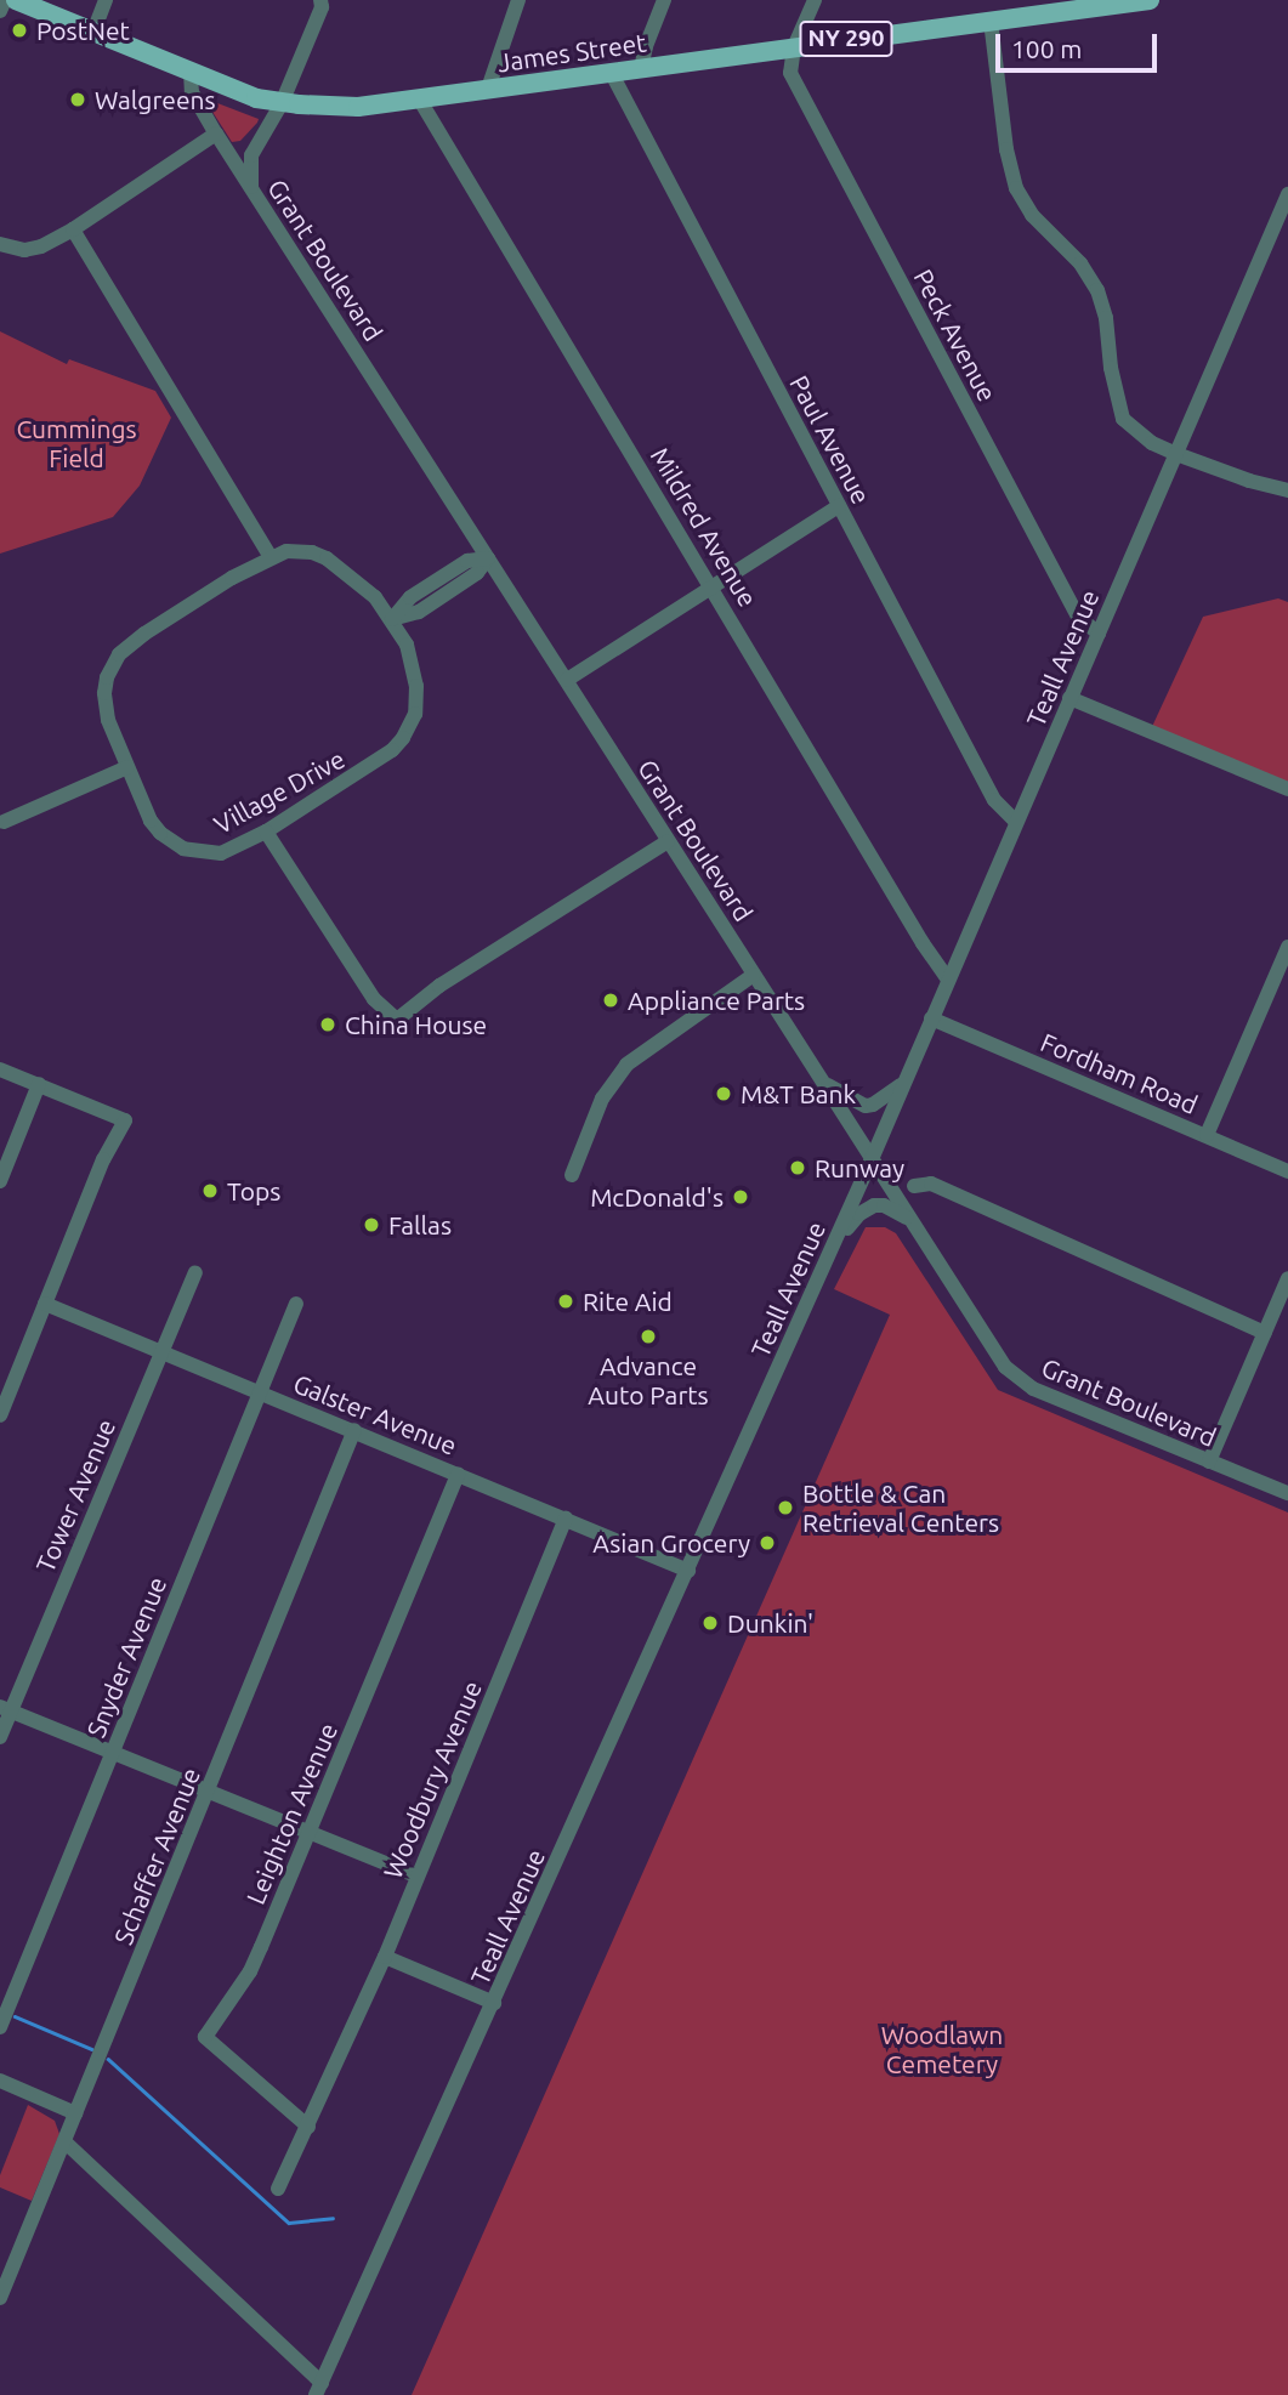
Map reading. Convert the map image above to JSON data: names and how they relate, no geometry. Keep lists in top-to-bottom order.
{
  "streets": {
    "main road": ["NY 290", "James Street"],
    "street": [
      "Grant Boulevard",
      "Peck Avenue",
      "Paul Avenue",
      "Mildred Avenue",
      "Teall Avenue",
      "Village Drive",
      "Fordham Road",
      "Galster Avenue",
      "Tower Avenue",
      "Snyder Avenue",
      "Woodbury Avenue",
      "Leighton Avenue",
      "Schaffer Avenue"
    ]
  },
  "crossings": [
    ["James Street", "Grant Boulevard"],
    ["James Street", "Peck Avenue"],
    ["James Street", "Paul Avenue"],
    ["James Street", "Mildred Avenue"],
    ["Grant Boulevard", "Teall Avenue"],
    ["Peck Avenue", "Teall Avenue"],
    ["Paul Avenue", "Teall Avenue"],
    ["Mildred Avenue", "Teall Avenue"],
    ["Teall Avenue", "Fordham Road"],
    ["Teall Avenue", "Galster Avenue"],
    ["Galster Avenue", "Tower Avenue"],
    ["Galster Avenue", "Snyder Avenue"],
    ["Galster Avenue", "Woodbury Avenue"],
    ["Galster Avenue", "Leighton Avenue"],
    ["Galster Avenue", "Schaffer Avenue"],
    ["Woodbury Avenue", "Leighton Avenue"]
  ],
  "parks": ["Cummings Field", "Woodlawn Cemetery"],
  "places": [
    "PostNet",
    "Walgreens",
    "Appliance Parts",
    "China House",
    "M&T Bank",
    "Runway",
    "Tops",
    "McDonald's",
    "Fallas",
    "Rite Aid",
    "Advance Auto Parts",
    "Bottle & Can Retrieval Centers",
    "Asian Grocery",
    "Dunkin'"
  ],
  "scale_bar": "100 m"
}
